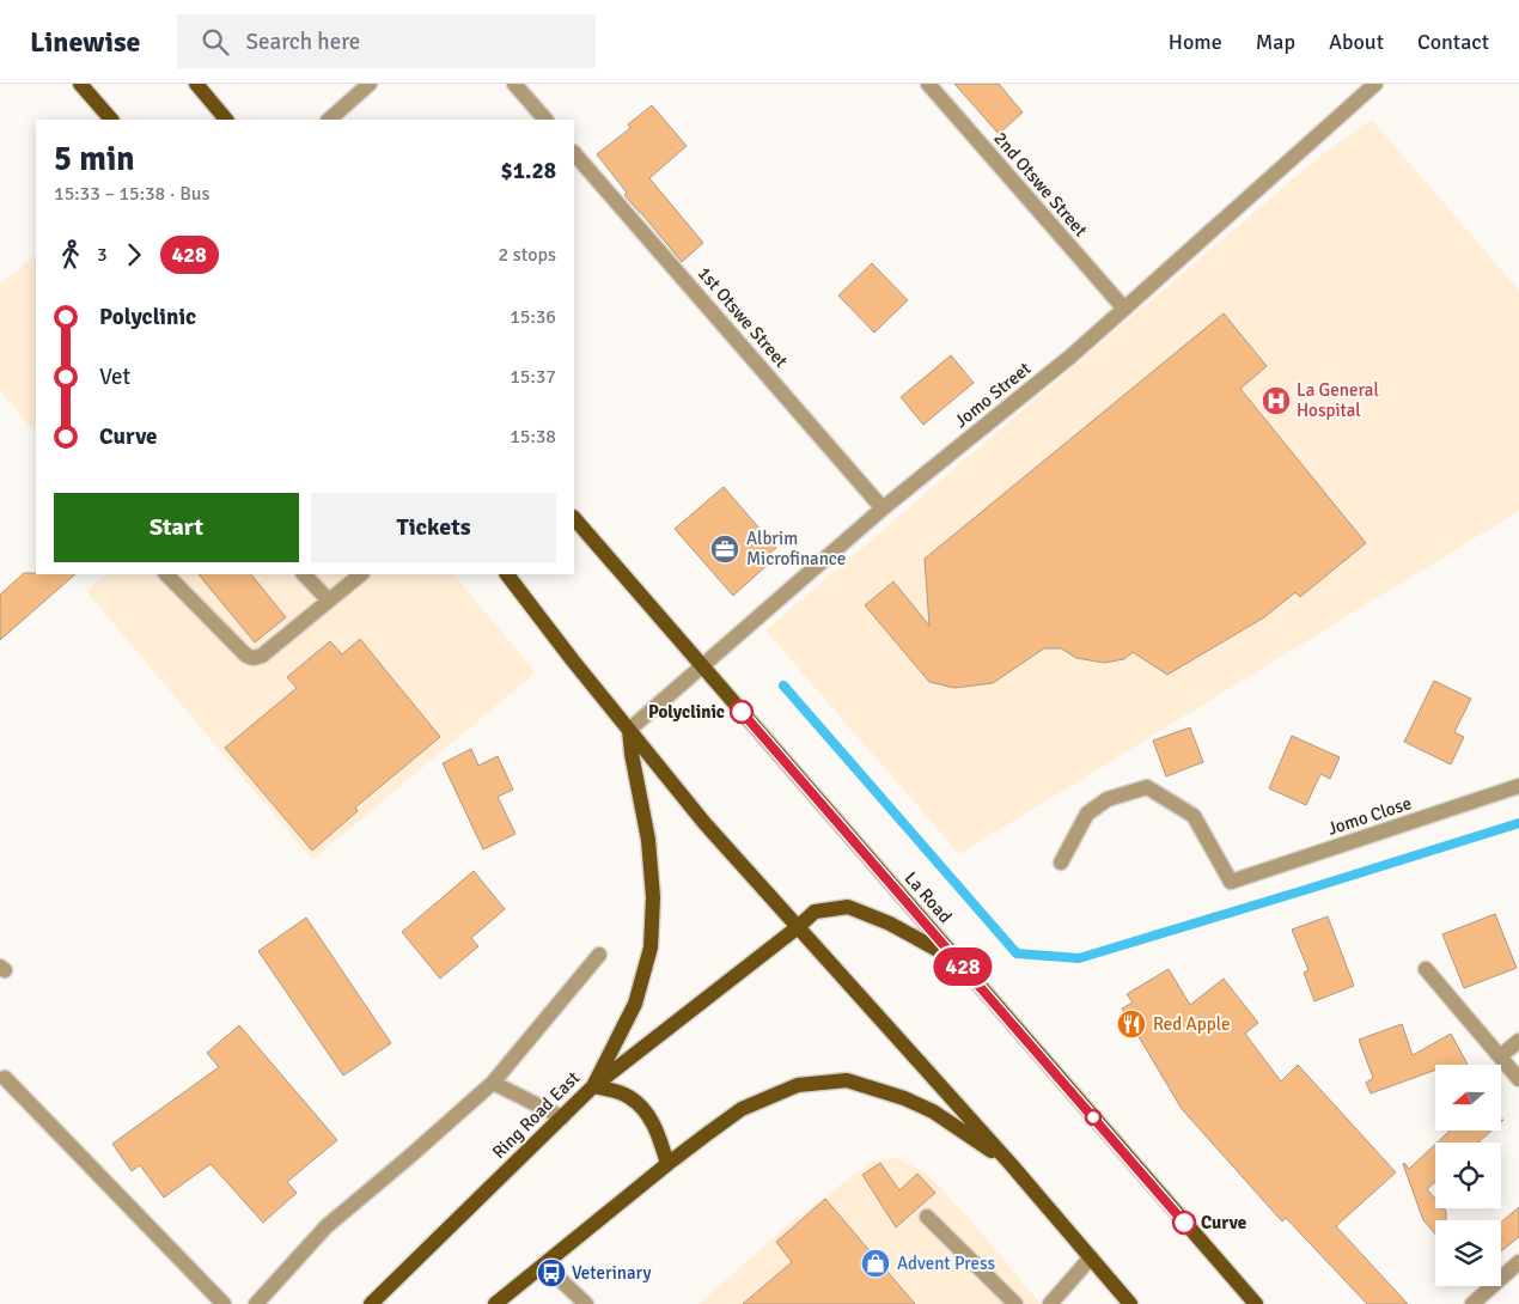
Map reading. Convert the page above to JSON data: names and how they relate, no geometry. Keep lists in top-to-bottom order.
{
  "streets": {
    "main road": ["La Road", "Ring Road East"],
    "street": [
      "2nd Otswe Street",
      "1st Otswe Street",
      "Jomo Street",
      "Jomo Close"
    ]
  },
  "crossings": [
    ["2nd Otswe Street", "Jomo Street"],
    ["1st Otswe Street", "Jomo Street"],
    ["Jomo Street", "La Road"],
    ["Jomo Street", "Ring Road East"]
  ],
  "places": {
    "hospital": ["La General Hospital"],
    "office": ["Albrim Microfinance"],
    "other": ["Polyclinic", "Curve"],
    "restaurant": ["Red Apple"],
    "shop": ["Advent Press"],
    "bus stop": ["Veterinary"]
  },
  "lines": ["bus line 428"],
  "north": "left",
  "page": {
    "header": "Linewise",
    "search": "Search here",
    "nav": [
      "Home",
      "Map",
      "About",
      "Contact"
    ],
    "on_map": "428",
    "heading": ["5 min", "15:33 – 15:38 · Bus", "$1.28"],
    "legs": ["3", "428", "2 stops"],
    "list": [
      {
        "name": "Polyclinic",
        "value": "15:36"
      },
      {
        "name": "Vet",
        "value": "15:37"
      },
      {
        "name": "Curve",
        "value": "15:38"
      }
    ],
    "buttons": ["Start", "Tickets"]
  }
}
